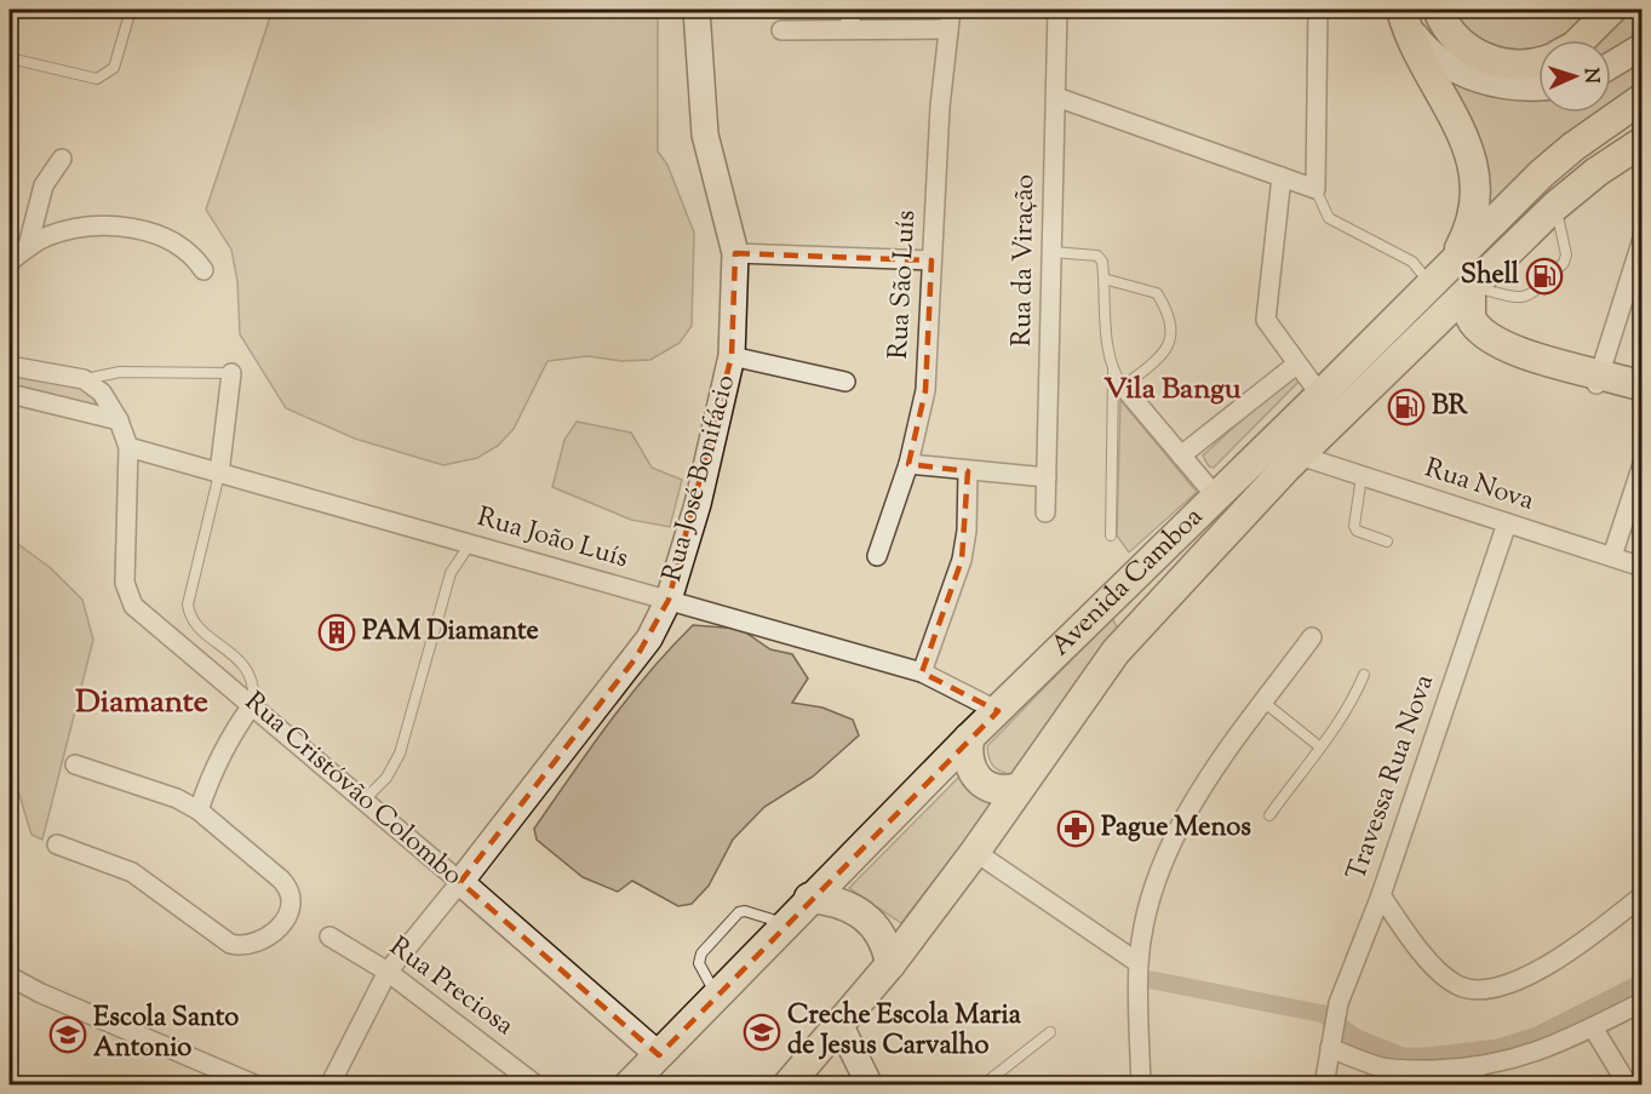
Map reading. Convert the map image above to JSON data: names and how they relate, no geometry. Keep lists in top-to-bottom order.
{
  "streets": {
    "main road": ["Avenida Camboa"],
    "street": [
      "Rua da Viração",
      "Rua São Luís",
      "Rua José Bonifácio",
      "Rua Nova",
      "Rua João Luís",
      "Travessa Rua Nova",
      "Rua Cristóvão Colombo",
      "Rua Preciosa"
    ]
  },
  "crossings": [
    ["Rua José Bonifácio", "Rua João Luís"],
    ["Rua José Bonifácio", "Rua Cristóvão Colombo"],
    ["Rua Nova", "Avenida Camboa"],
    ["Rua Nova", "Travessa Rua Nova"],
    ["Rua João Luís", "Avenida Camboa"],
    ["Rua João Luís", "Rua Cristóvão Colombo"],
    ["Avenida Camboa", "Rua Cristóvão Colombo"]
  ],
  "districts": ["Vila Bangu", "Diamante"],
  "places": {
    "fuel station": ["Shell", "BR"],
    "building": ["PAM Diamante"],
    "pharmacy": ["Pague Menos"],
    "school or university": ["Creche Escola Maria de Jesus Carvalho", "Escola Santo Antonio"]
  },
  "north": "right"
}
